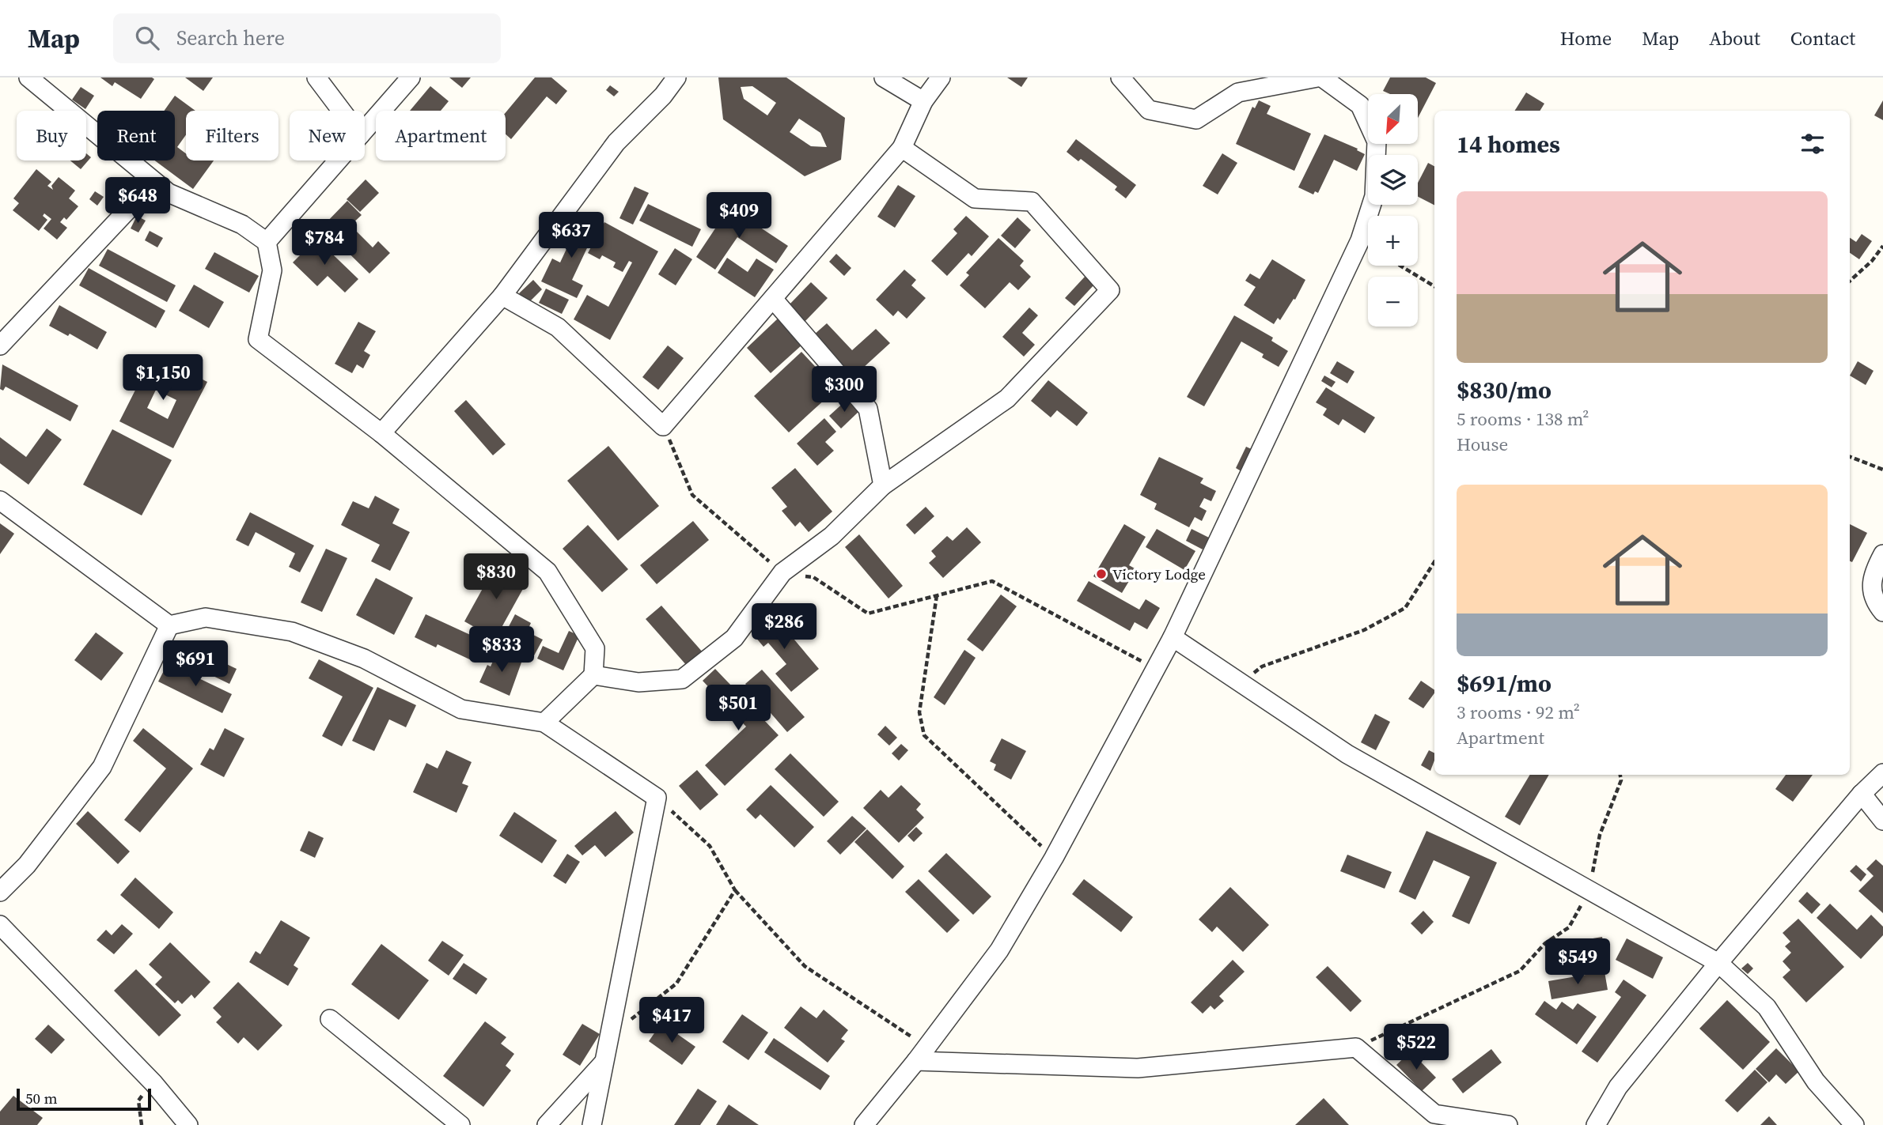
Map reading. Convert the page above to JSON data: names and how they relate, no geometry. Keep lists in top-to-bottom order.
{
  "places": ["Victory Lodge"],
  "scale_bar": "50 m",
  "north": "bottom left",
  "page": {
    "header": "Map",
    "search": "Search here",
    "nav": [
      "Home",
      "Map",
      "About",
      "Contact"
    ],
    "map_buttons": ["+", "−"],
    "chip": [
      "Buy",
      "Rent",
      "Filters",
      "New",
      "Apartment"
    ],
    "heading": "14 homes",
    "price": [
      "$648",
      "$409",
      "$637",
      "$784",
      "$1,150",
      "$300",
      "$830",
      "$286",
      "$833",
      "$691",
      "$501",
      "$549",
      "$417",
      "$522"
    ],
    "list": [
      {
        "name": "$830/mo",
        "note": "5 rooms · 138 m² · House"
      },
      {
        "name": "$691/mo",
        "note": "3 rooms · 92 m² · Apartment"
      }
    ],
    "scale": "50 m"
  }
}
